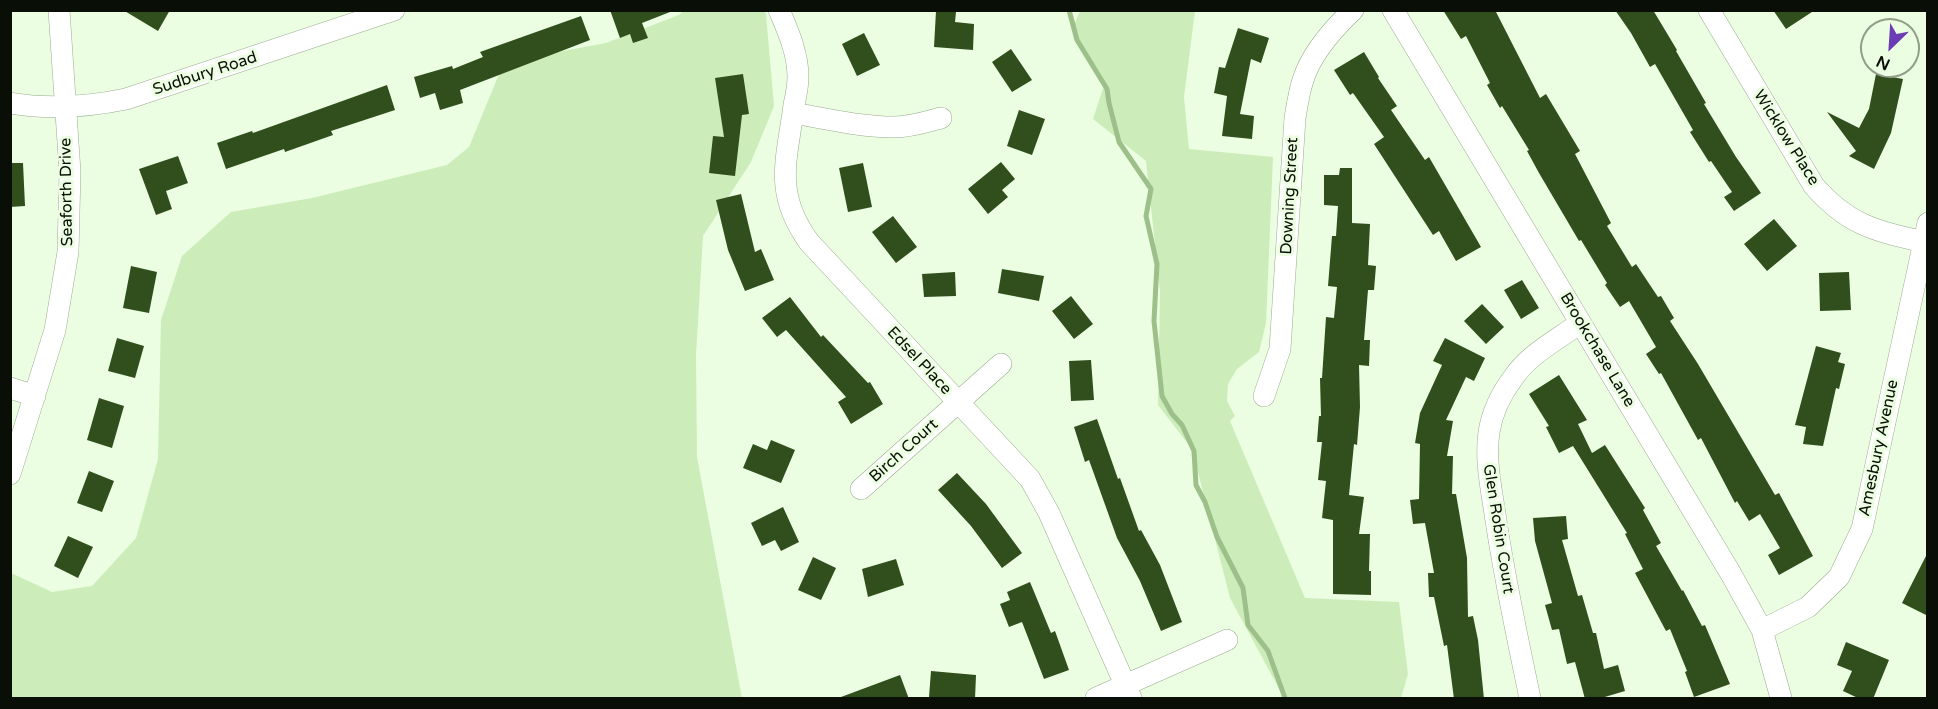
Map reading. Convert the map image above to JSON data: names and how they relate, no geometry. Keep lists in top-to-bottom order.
{
  "streets": {
    "street": [
      "Sudbury Road",
      "Wicklow Place",
      "Seaforth Drive",
      "Downing Street",
      "Brookchase Lane",
      "Edsel Place",
      "Amesbury Avenue",
      "Birch Court",
      "Glen Robin Court"
    ]
  },
  "crossings": [
    ["Sudbury Road", "Seaforth Drive"],
    ["Wicklow Place", "Amesbury Avenue"],
    ["Brookchase Lane", "Amesbury Avenue"],
    ["Brookchase Lane", "Glen Robin Court"],
    ["Edsel Place", "Birch Court"]
  ],
  "north": "bottom left"
}
